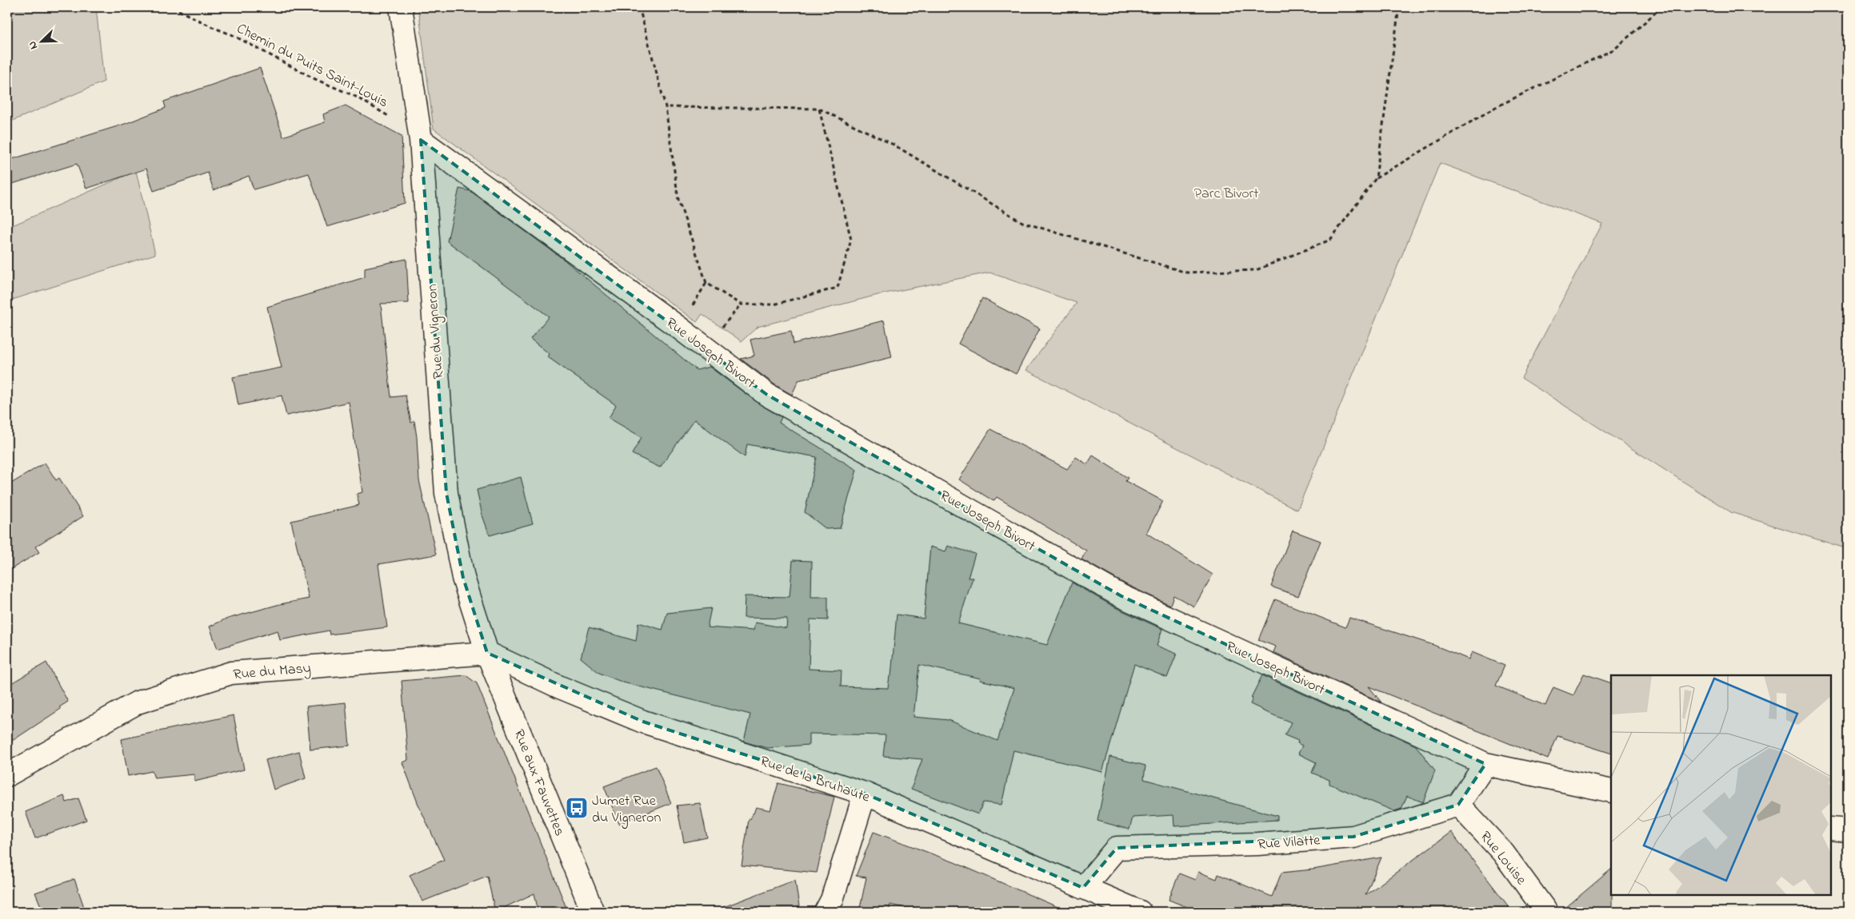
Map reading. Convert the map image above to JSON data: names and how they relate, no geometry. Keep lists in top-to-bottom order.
{
  "streets": {
    "street": [
      "Rue du Vigneron",
      "Rue Joseph Bivort",
      "Rue du Masy",
      "Rue de la Bruhaute",
      "Rue aux Fauvettes",
      "Rue Vilatte",
      "Rue Louise"
    ],
    "path": ["Chemin du Puits Saint-Louis"]
  },
  "crossings": [
    ["Chemin du Puits Saint-Louis", "Rue du Vigneron"],
    ["Chemin du Puits Saint-Louis", "Rue Joseph Bivort"],
    ["Rue du Vigneron", "Rue Joseph Bivort"],
    ["Rue du Vigneron", "Rue du Masy"],
    ["Rue du Vigneron", "Rue de la Bruhaute"],
    ["Rue du Vigneron", "Rue aux Fauvettes"],
    ["Rue du Masy", "Rue de la Bruhaute"],
    ["Rue du Masy", "Rue aux Fauvettes"],
    ["Rue de la Bruhaute", "Rue aux Fauvettes"],
    ["Rue de la Bruhaute", "Rue Vilatte"],
    ["Rue Vilatte", "Rue Louise"]
  ],
  "parks": ["Parc Bivort"],
  "places": {
    "bus stop": ["Jumet Rue du Vigneron"]
  },
  "north": "bottom left"
}
